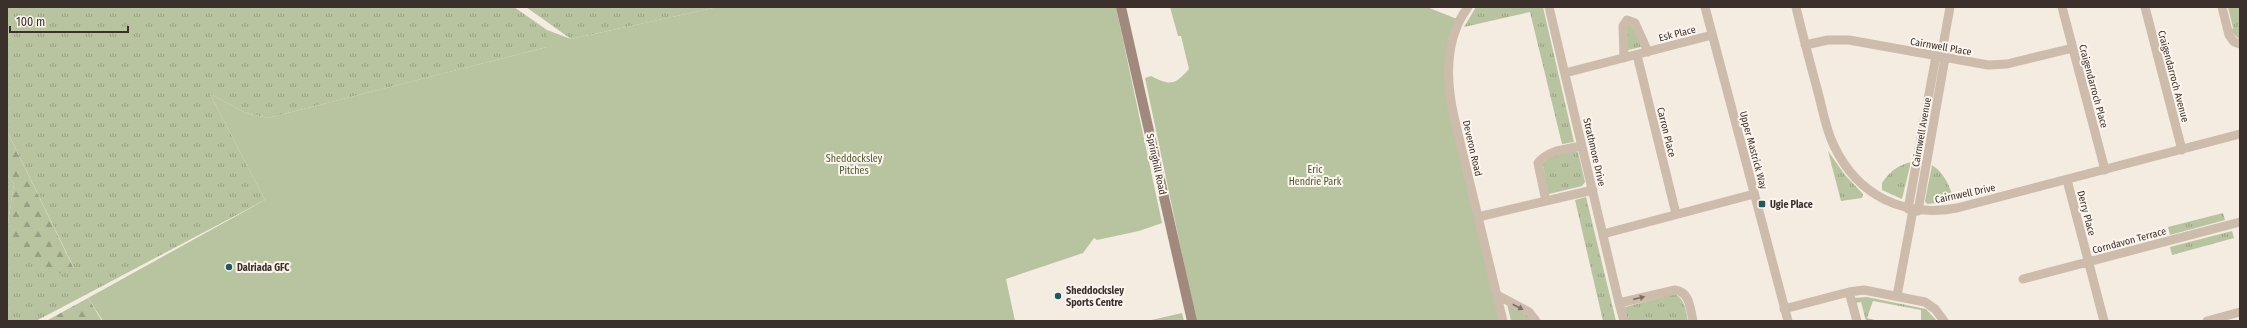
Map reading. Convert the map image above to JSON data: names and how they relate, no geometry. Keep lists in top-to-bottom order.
{
  "streets": {
    "street": [
      "Esk Place",
      "Cairnwell Place",
      "Craigendarroch Avenue",
      "Craigendarroch Place",
      "Carron Place",
      "Cairnwell Avenue",
      "Deveron Road",
      "Upper Mastrick Way",
      "Strathmore Drive",
      "Springhill Road",
      "Cairnwell Drive",
      "Derry Place",
      "Corndavon Terrace"
    ]
  },
  "crossings": [
    ["Esk Place", "Carron Place"],
    ["Esk Place", "Upper Mastrick Way"],
    ["Esk Place", "Strathmore Drive"],
    ["Cairnwell Place", "Craigendarroch Place"],
    ["Cairnwell Place", "Cairnwell Avenue"],
    ["Cairnwell Place", "Cairnwell Drive"],
    ["Craigendarroch Avenue", "Cairnwell Drive"],
    ["Craigendarroch Place", "Cairnwell Drive"],
    ["Cairnwell Avenue", "Cairnwell Drive"],
    ["Cairnwell Drive", "Derry Place"],
    ["Derry Place", "Corndavon Terrace"]
  ],
  "parks": ["Sheddocksley Pitches", "Eric Hendrie Park"],
  "places": {
    "transit": ["Ugie Place"],
    "other": ["Dalriada GFC", "Sheddocksley Sports Centre"]
  },
  "scale_bar": "100 m"
}
